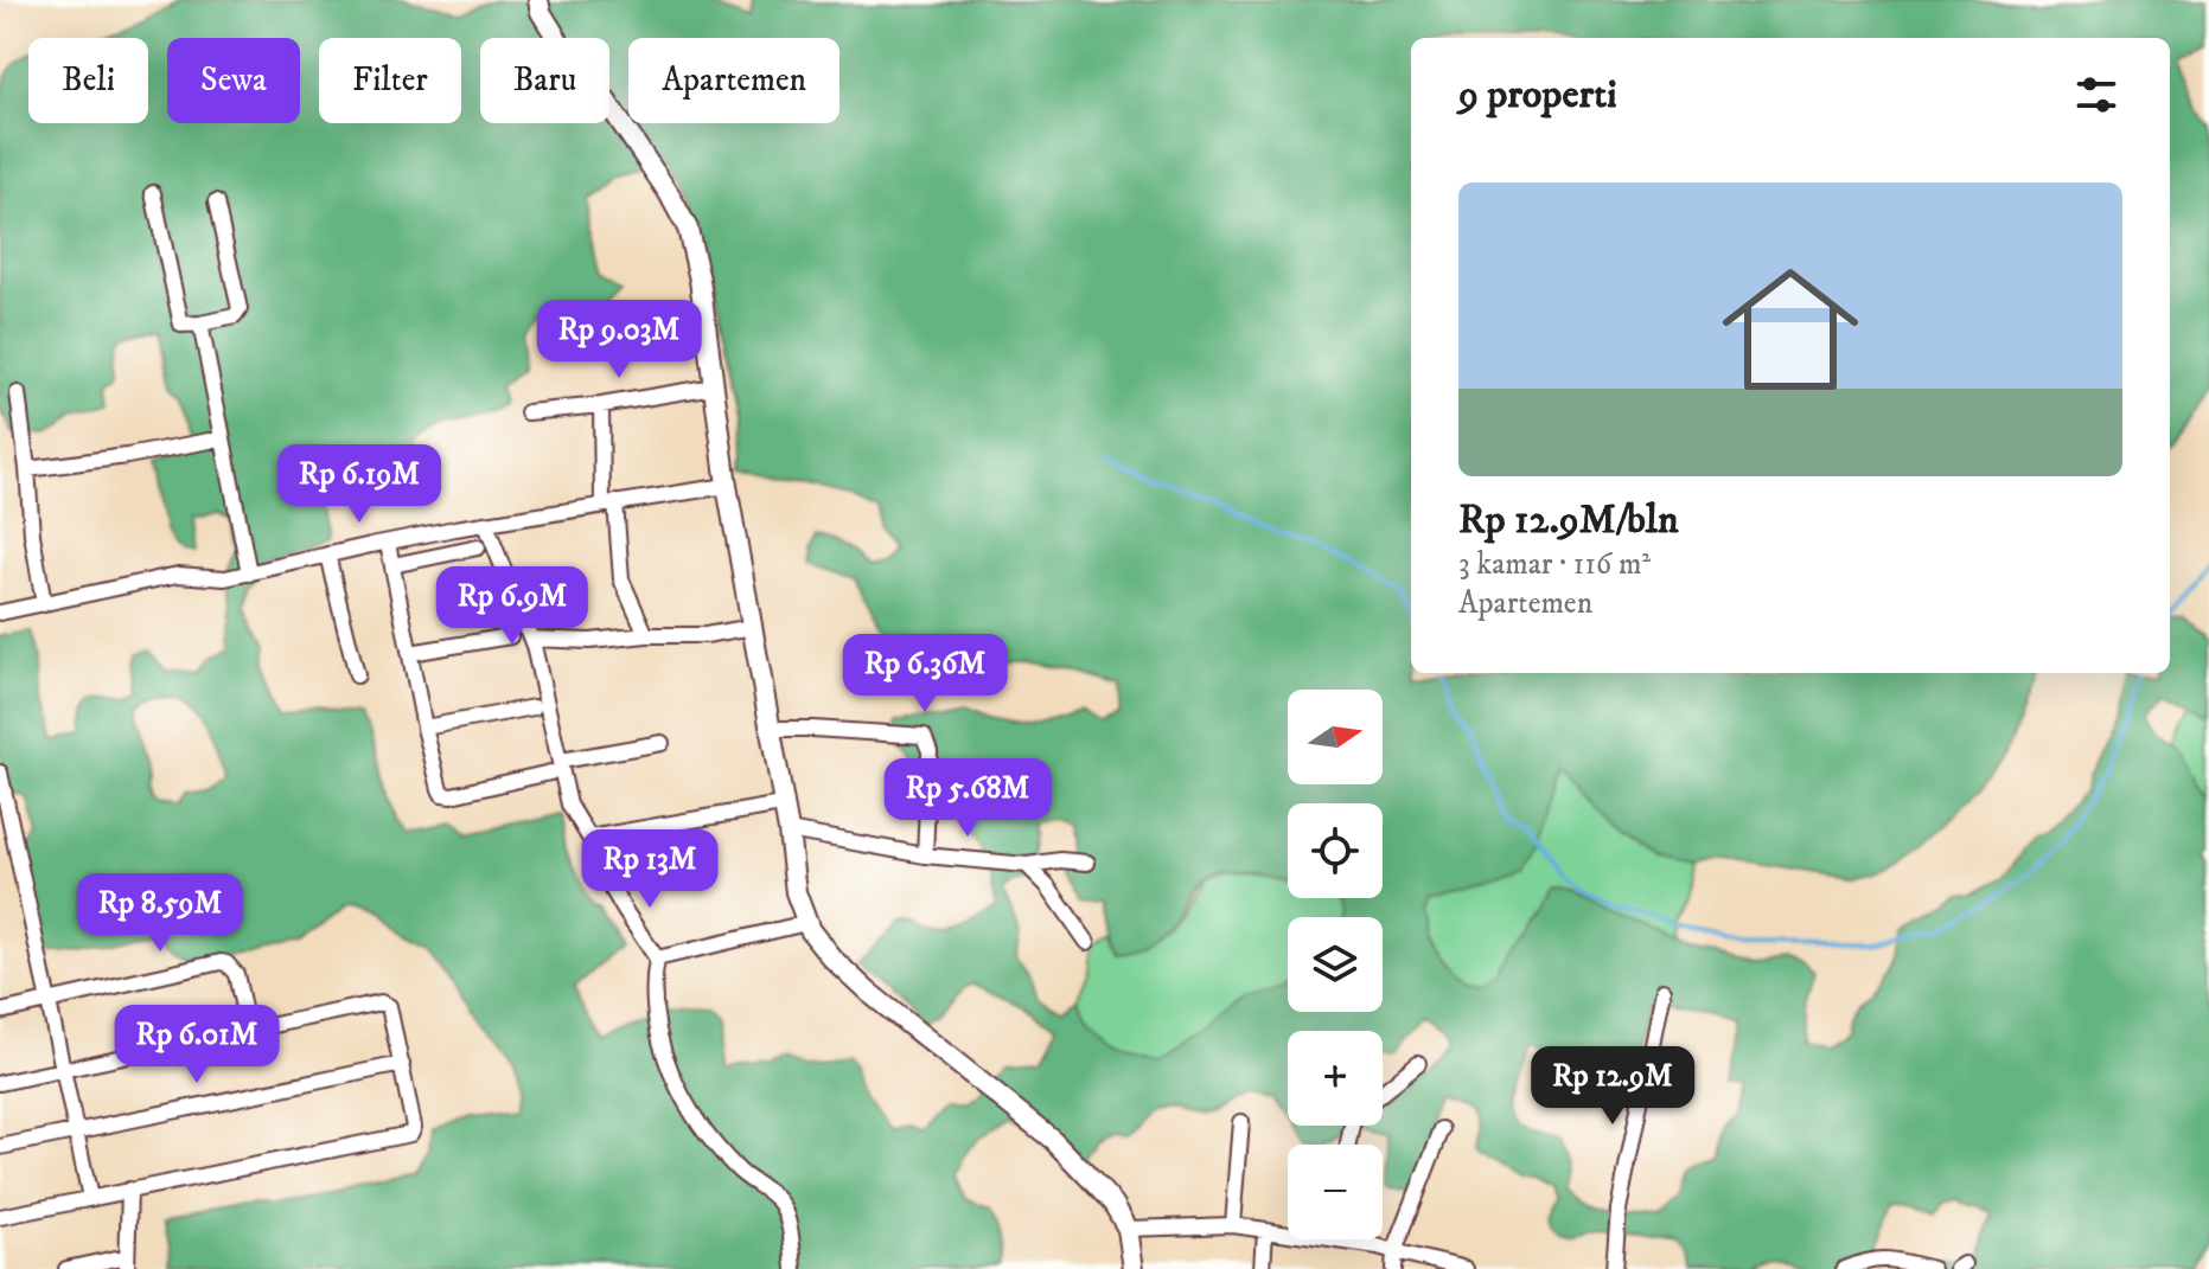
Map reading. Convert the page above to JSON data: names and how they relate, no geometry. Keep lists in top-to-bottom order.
{
  "north": "right",
  "page": {
    "chip": [
      "Beli",
      "Sewa",
      "Filter",
      "Baru",
      "Apartemen"
    ],
    "heading": "9 properti",
    "list": [
      {
        "name": "Rp 12.9M/bln",
        "note": "3 kamar · 116 m² · Apartemen"
      }
    ],
    "price": [
      "Rp 9.03M",
      "Rp 6.19M",
      "Rp 6.9M",
      "Rp 6.36M",
      "Rp 5.68M",
      "Rp 13M",
      "Rp 8.59M",
      "Rp 6.01M",
      "Rp 12.9M"
    ],
    "map_buttons": ["+", "−"]
  }
}
